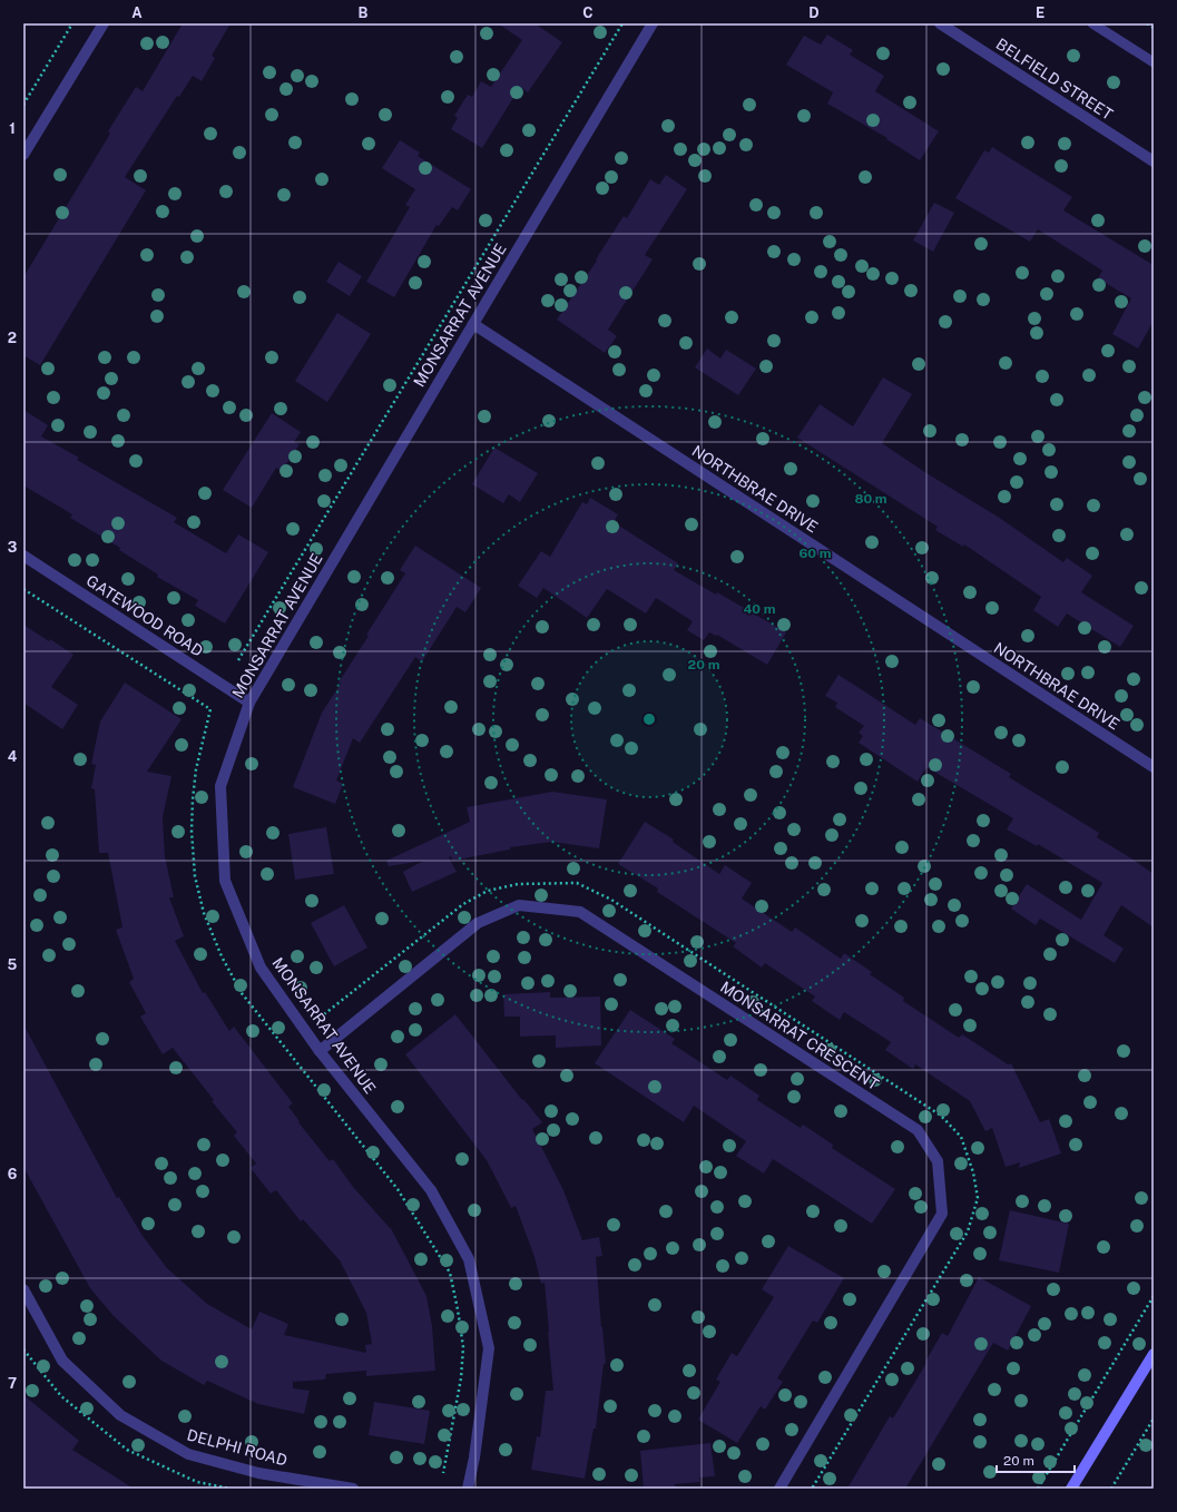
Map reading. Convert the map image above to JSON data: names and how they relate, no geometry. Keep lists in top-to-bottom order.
{
  "streets": {
    "street": [
      "BELFIELD STREET",
      "MONSARRAT AVENUE",
      "NORTHBRAE DRIVE",
      "GATEWOOD ROAD",
      "MONSARRAT CRESCENT",
      "DELPHI ROAD"
    ]
  },
  "crossings": [
    ["MONSARRAT AVENUE", "NORTHBRAE DRIVE"],
    ["MONSARRAT AVENUE", "GATEWOOD ROAD"],
    ["MONSARRAT AVENUE", "MONSARRAT CRESCENT"]
  ],
  "scale_bar": "20 m",
  "grid": {
    "columns": [
      "A",
      "B",
      "C",
      "D",
      "E"
    ],
    "rows": [
      "1",
      "2",
      "3",
      "4",
      "5",
      "6",
      "7"
    ]
  },
  "rings": [
    "80 m",
    "60 m",
    "40 m",
    "20 m"
  ]
}
